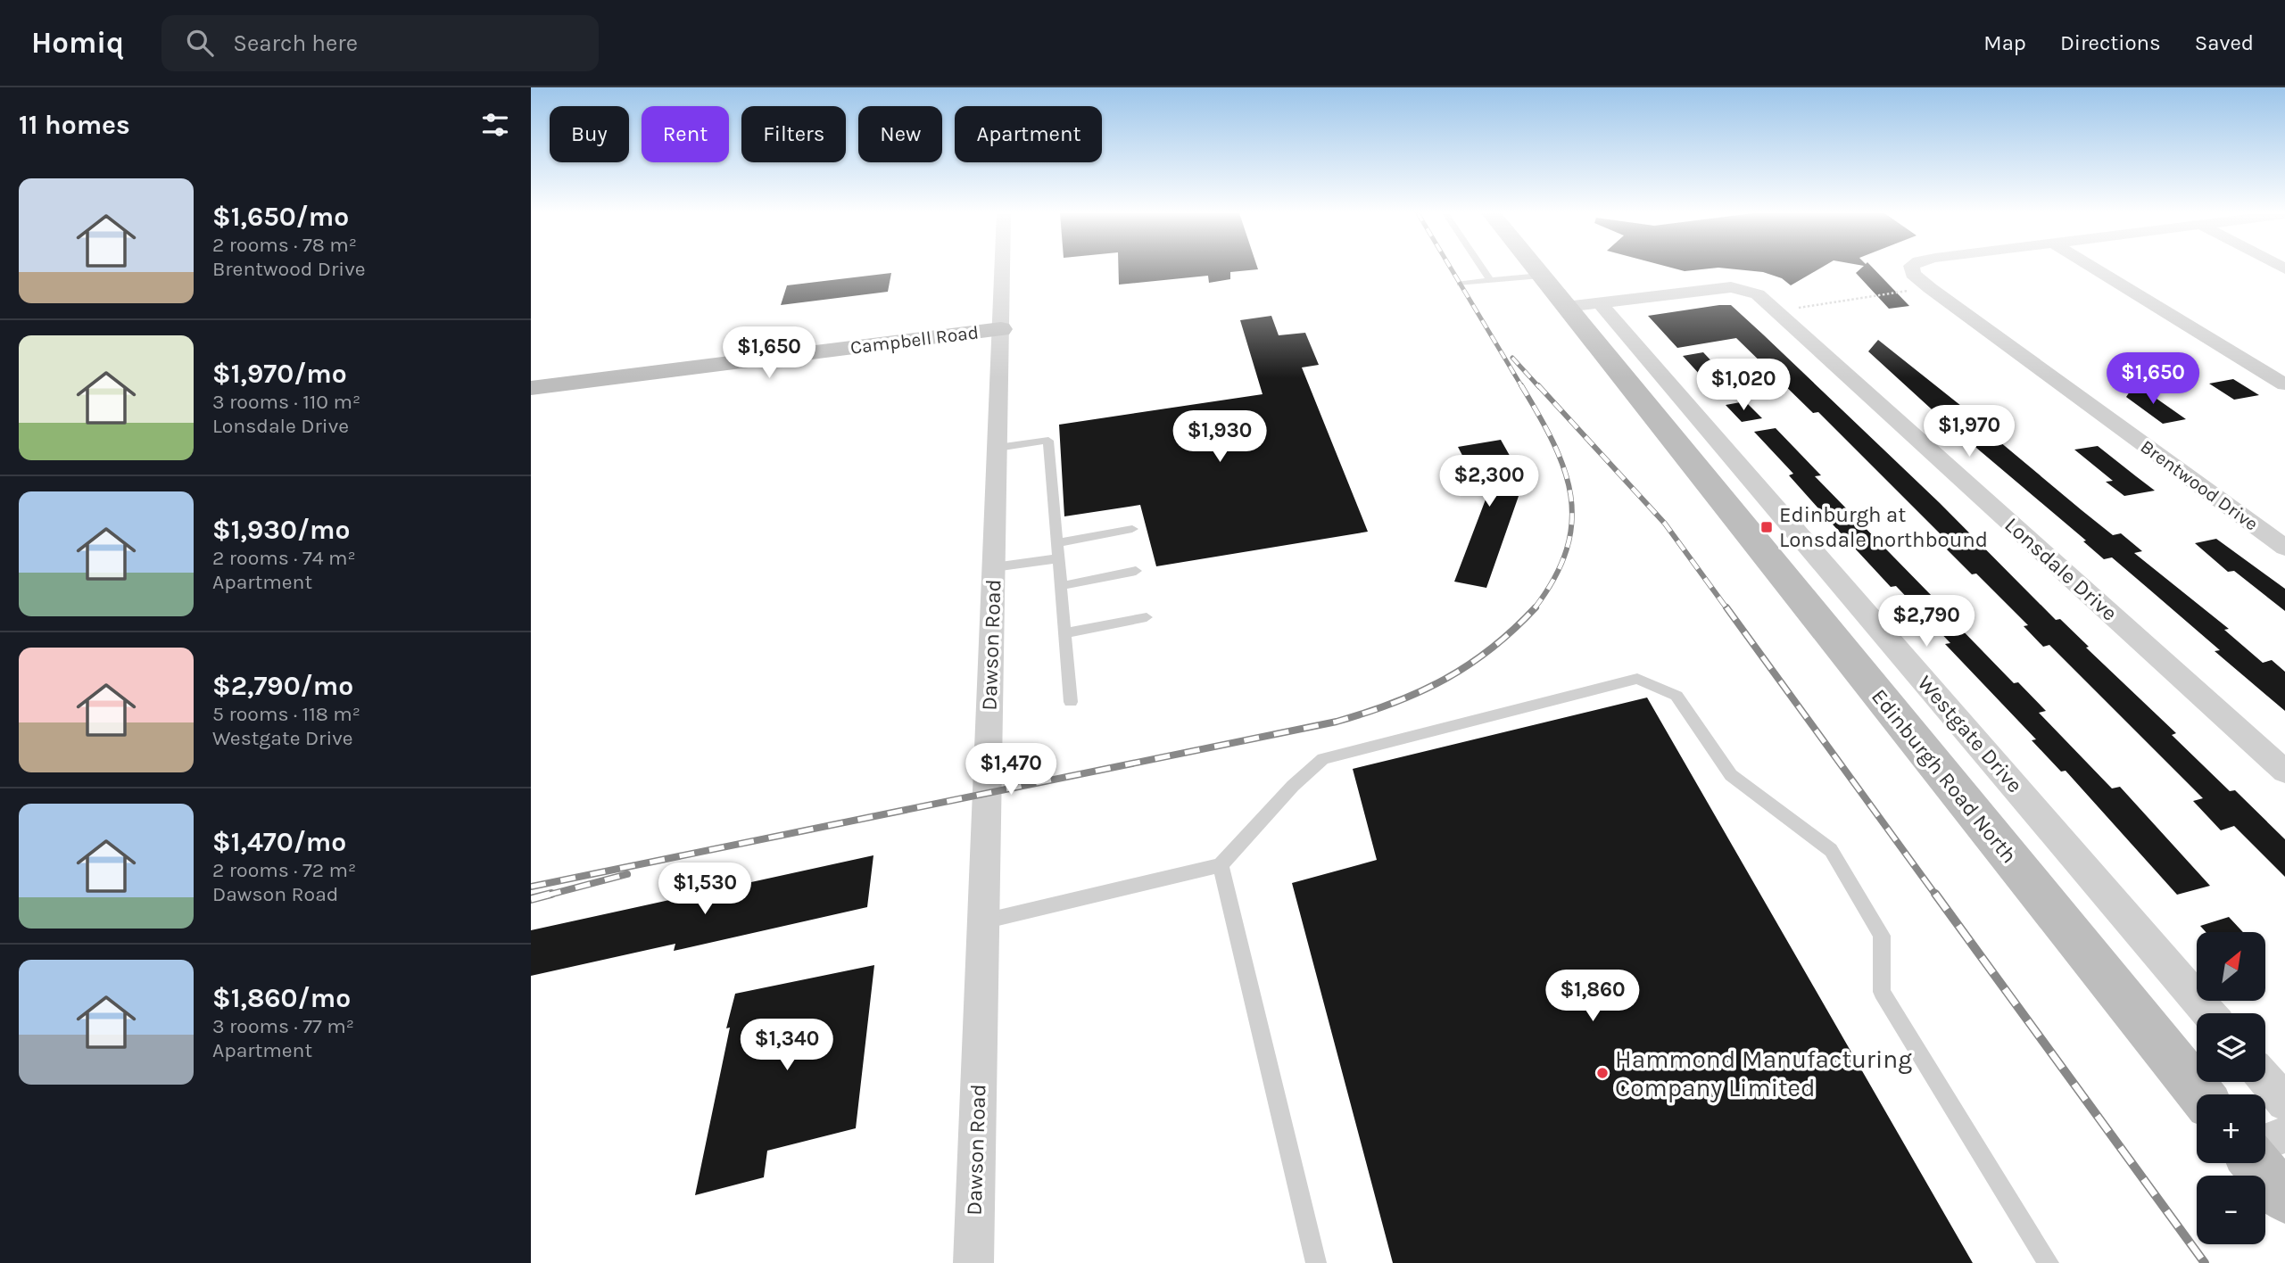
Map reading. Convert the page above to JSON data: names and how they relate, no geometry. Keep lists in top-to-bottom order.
{
  "streets": {
    "main road": ["Campbell Road", "Edinburgh Road North"],
    "street": [
      "Brentwood Drive",
      "Lonsdale Drive",
      "Dawson Road",
      "Westgate Drive"
    ]
  },
  "crossings": [
    ["Campbell Road", "Dawson Road"],
    ["Lonsdale Drive", "Westgate Drive"],
    ["Lonsdale Drive", "Edinburgh Road North"]
  ],
  "places": {
    "transit": ["Edinburgh at Lonsdale northbound"],
    "other": ["Hammond Manufacturing Company Limited"]
  },
  "north": "top right",
  "page": {
    "header": "Homiq",
    "search": "Search here",
    "nav": ["Map", "Directions", "Saved"],
    "heading": "11 homes",
    "chip": [
      "Buy",
      "Rent",
      "Filters",
      "New",
      "Apartment"
    ],
    "list": [
      {
        "name": "$1,650/mo",
        "note": "2 rooms · 78 m² · Brentwood Drive"
      },
      {
        "name": "$1,970/mo",
        "note": "3 rooms · 110 m² · Lonsdale Drive"
      },
      {
        "name": "$1,930/mo",
        "note": "2 rooms · 74 m² · Apartment"
      },
      {
        "name": "$2,790/mo",
        "note": "5 rooms · 118 m² · Westgate Drive"
      },
      {
        "name": "$1,470/mo",
        "note": "2 rooms · 72 m² · Dawson Road"
      },
      {
        "name": "$1,860/mo",
        "note": "3 rooms · 77 m² · Apartment"
      }
    ],
    "price": [
      "$1,650",
      "$1,650",
      "$1,020",
      "$1,970",
      "$1,930",
      "$2,300",
      "$2,790",
      "$1,470",
      "$1,530",
      "$1,860",
      "$1,340"
    ],
    "map_buttons": ["+", "−"]
  }
}
